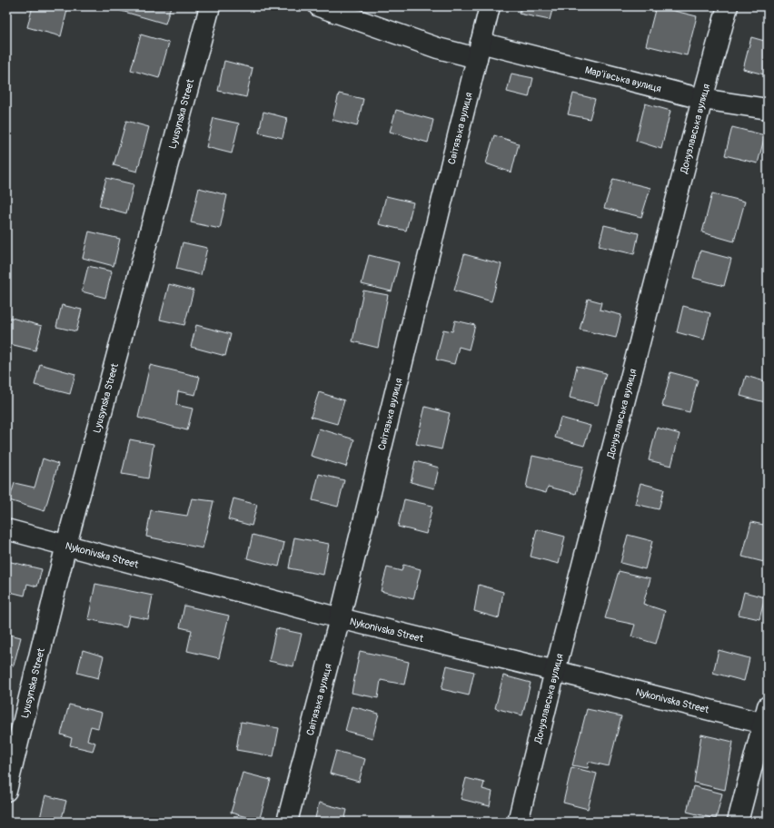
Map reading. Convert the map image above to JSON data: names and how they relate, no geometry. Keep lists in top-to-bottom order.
{
  "streets": {
    "street": [
      "Мар'ївська вулиця",
      "Lyusynska Street",
      "Світязька вулиця",
      "Донузлавська вулиця",
      "Nykonivska Street"
    ]
  },
  "crossings": [
    ["Мар'ївська вулиця", "Світязька вулиця"],
    ["Мар'ївська вулиця", "Донузлавська вулиця"],
    ["Lyusynska Street", "Nykonivska Street"],
    ["Світязька вулиця", "Nykonivska Street"],
    ["Донузлавська вулиця", "Nykonivska Street"]
  ]
}
